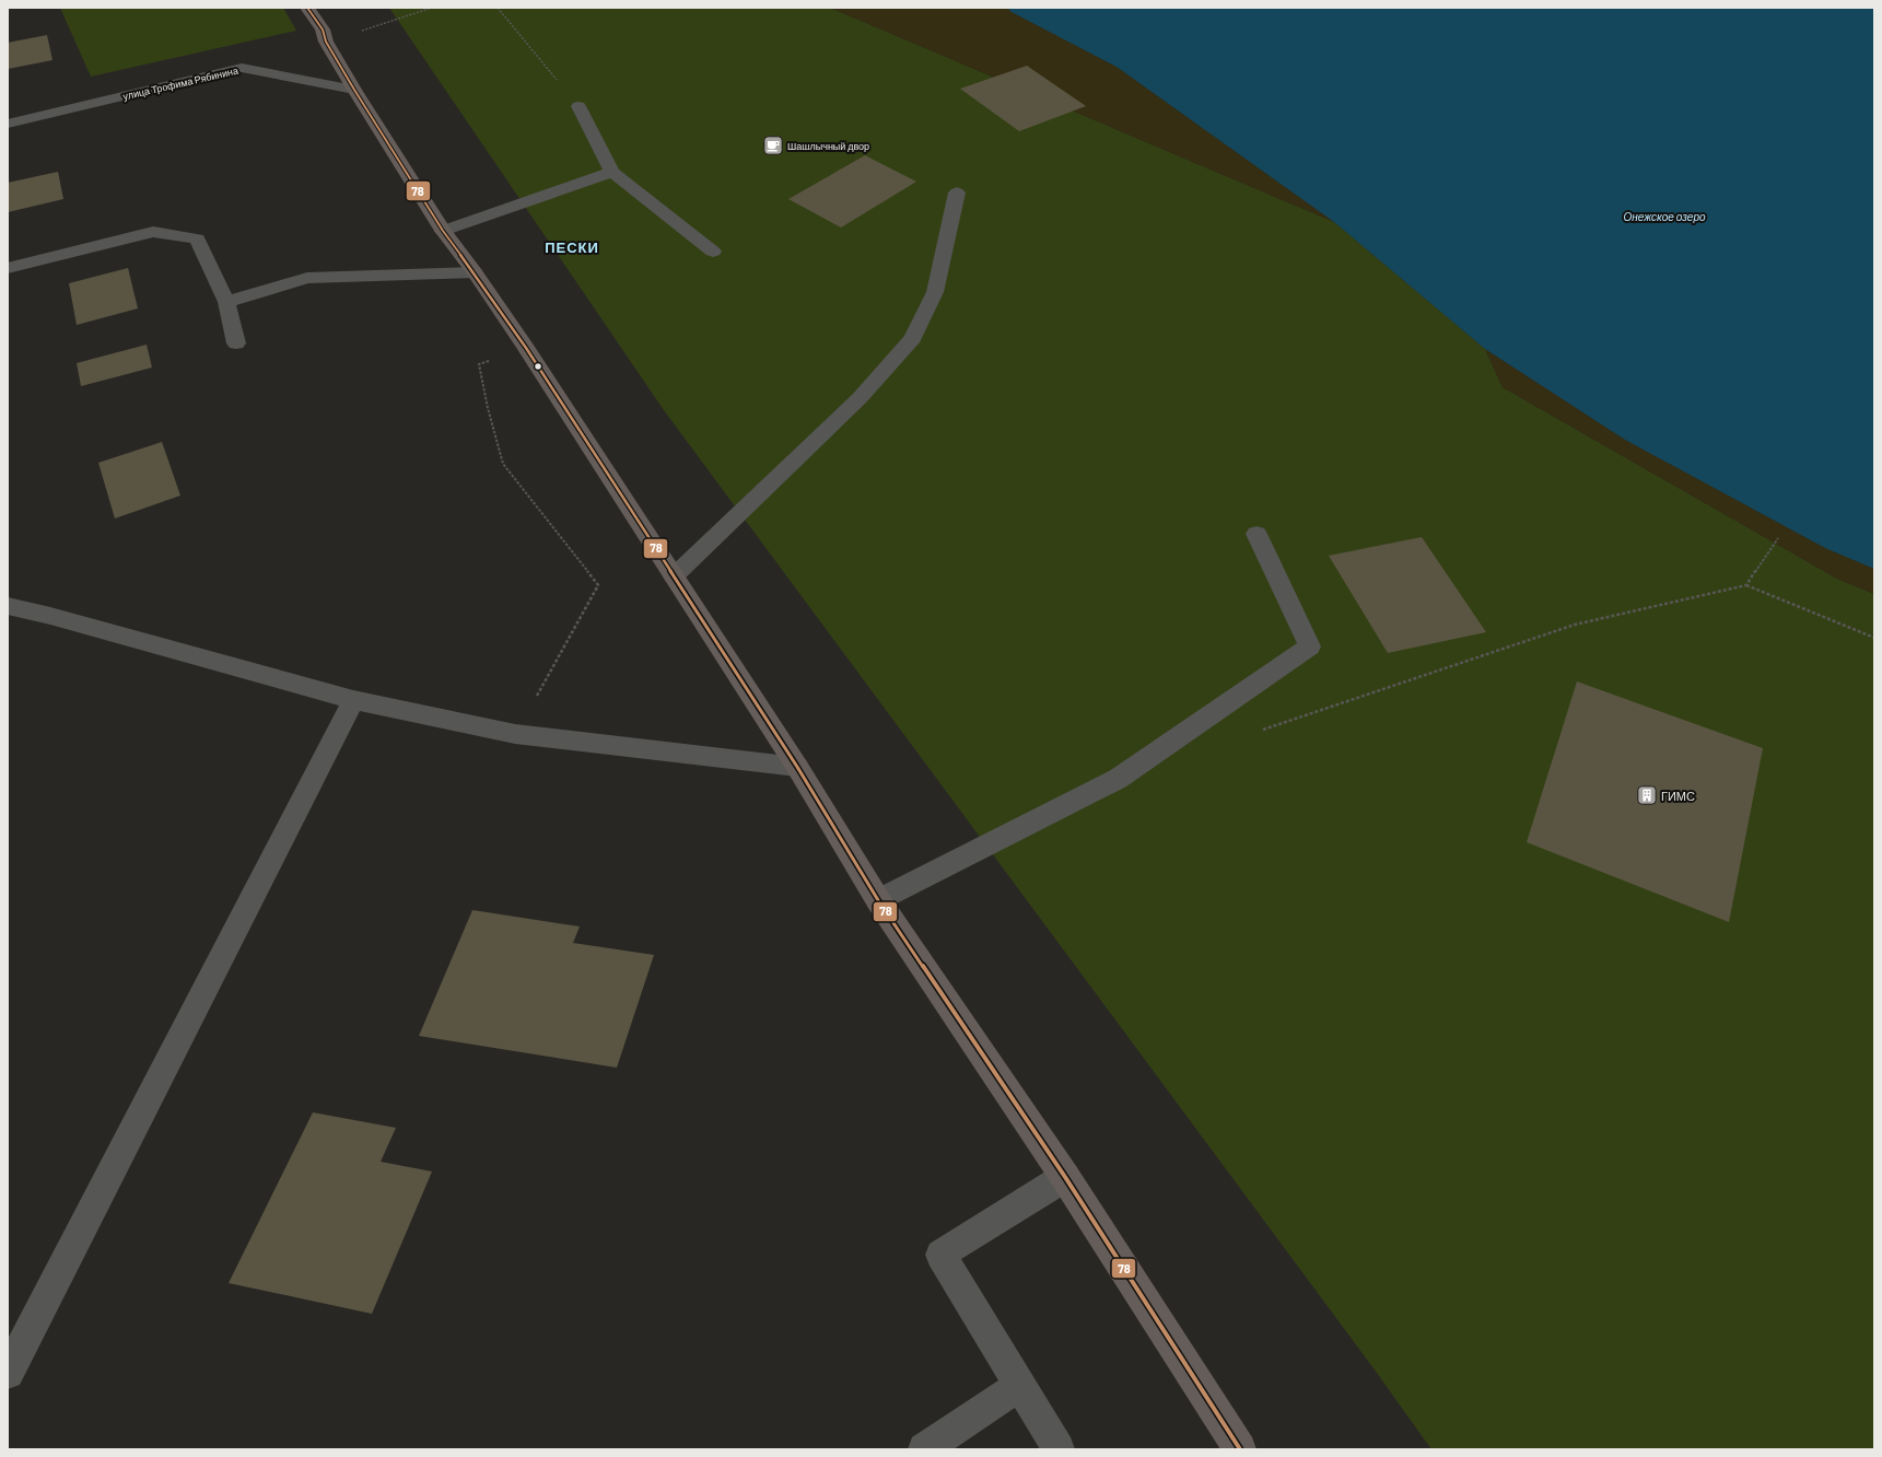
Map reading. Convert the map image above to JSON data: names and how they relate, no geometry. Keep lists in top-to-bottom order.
{
  "streets": {
    "street": ["улица Трофима Рябинина"]
  },
  "districts": ["ПЕСКИ"],
  "water": ["Онежское озеро"],
  "places": {
    "cafe": ["Шашлычный двор"],
    "building": ["ГИМС"]
  },
  "lines": ["transit line 78"]
}
